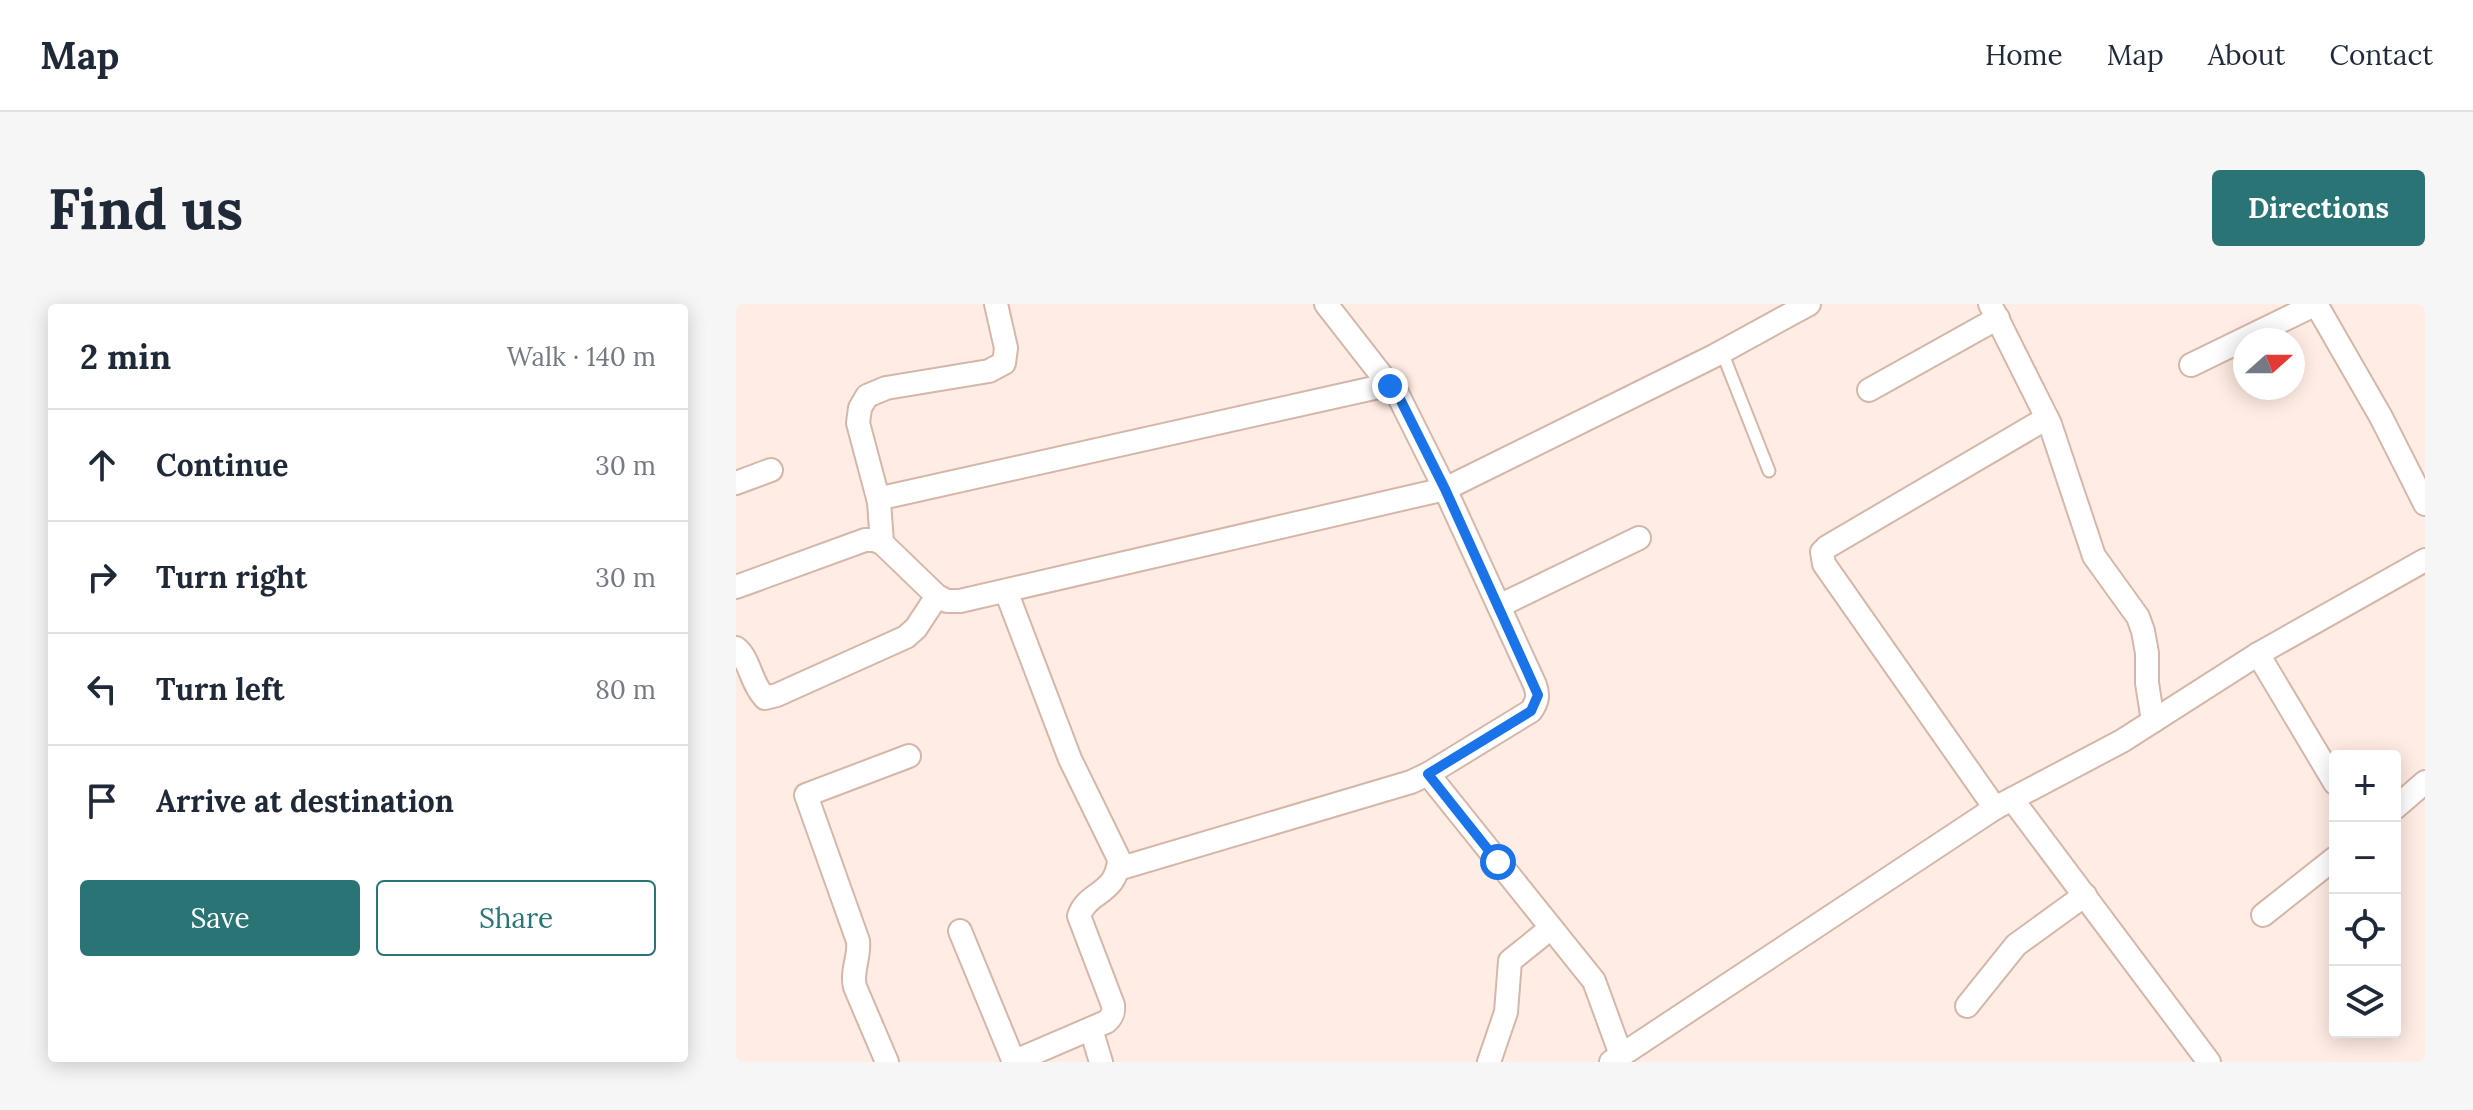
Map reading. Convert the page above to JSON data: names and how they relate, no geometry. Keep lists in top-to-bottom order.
{
  "north": "right",
  "page": {
    "header": "Map",
    "nav": [
      "Home",
      "Map",
      "About",
      "Contact"
    ],
    "buttons": [
      "Directions",
      ["Save", "Share"]
    ],
    "title": "Find us",
    "heading": ["2 min", "Walk · 140 m"],
    "list": [
      ["Continue", "30 m"],
      ["Turn right", "30 m"],
      ["Turn left", "80 m"],
      "Arrive at destination"
    ],
    "map_buttons": ["+", "−"]
  }
}
